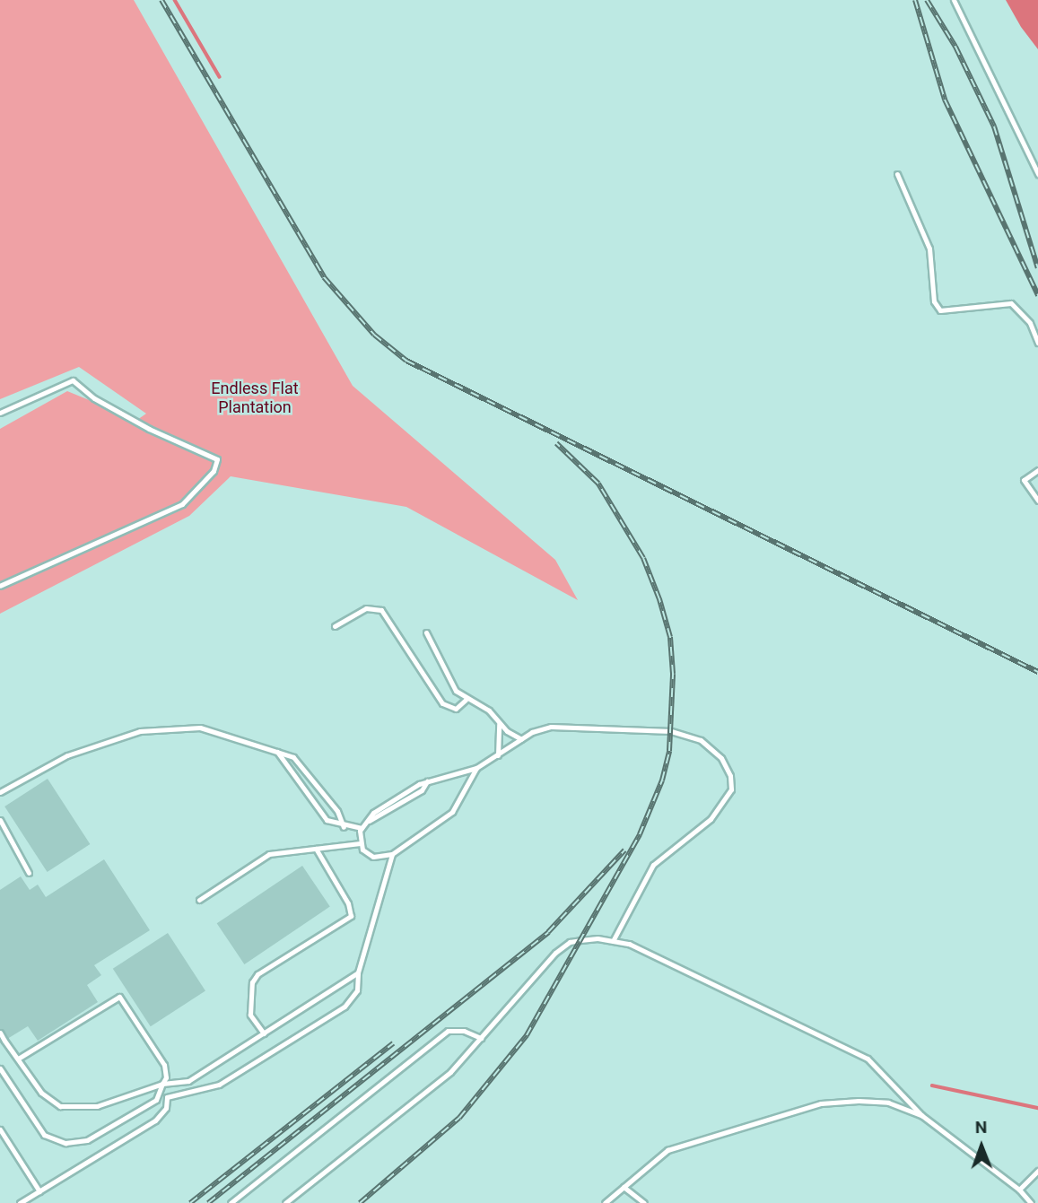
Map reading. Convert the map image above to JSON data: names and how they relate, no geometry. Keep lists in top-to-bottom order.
{
  "parks": ["Endless Flat Plantation"],
  "north": "top"
}
